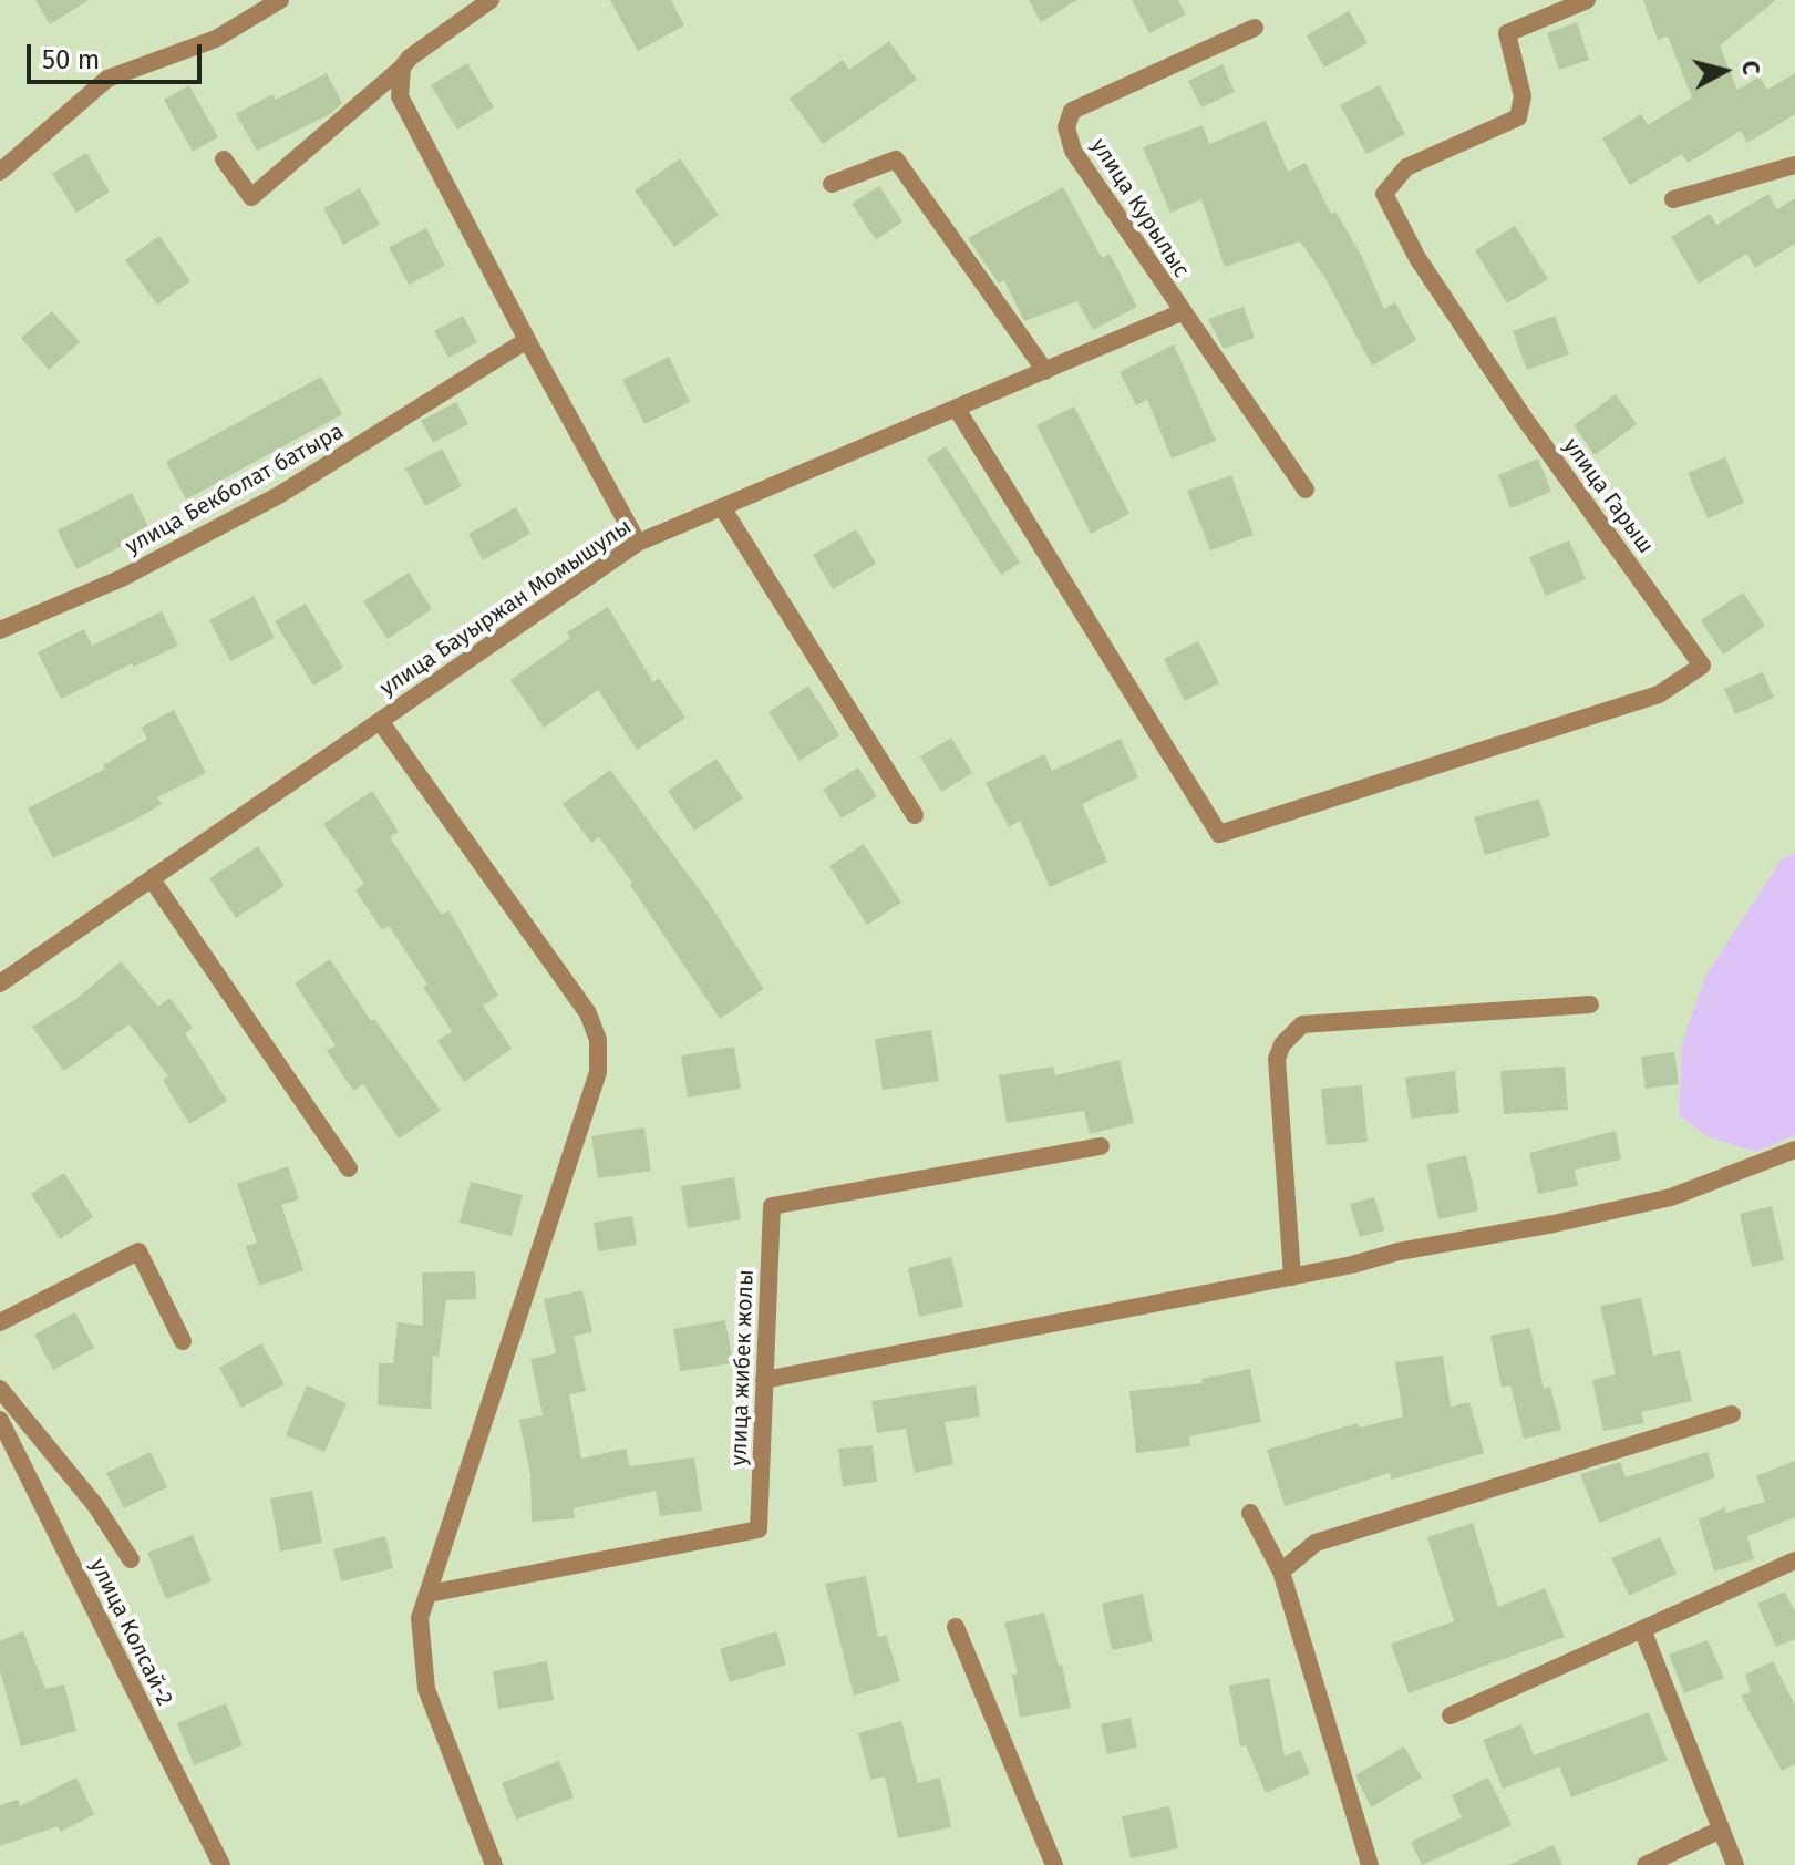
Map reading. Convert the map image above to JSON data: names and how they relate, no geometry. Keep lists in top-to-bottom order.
{
  "streets": {
    "street": [
      "улица Курылыс",
      "улица Бекболат батыра",
      "улица Гарыш",
      "улица Бауыржан Момышулы",
      "улица жибек жолы",
      "улица Колсай-2"
    ]
  },
  "crossings": [
    ["улица Курылыс", "улица Бауыржан Момышулы"],
    ["улица Гарыш", "улица Бауыржан Момышулы"]
  ],
  "scale_bar": "50 m",
  "north": "right"
}
